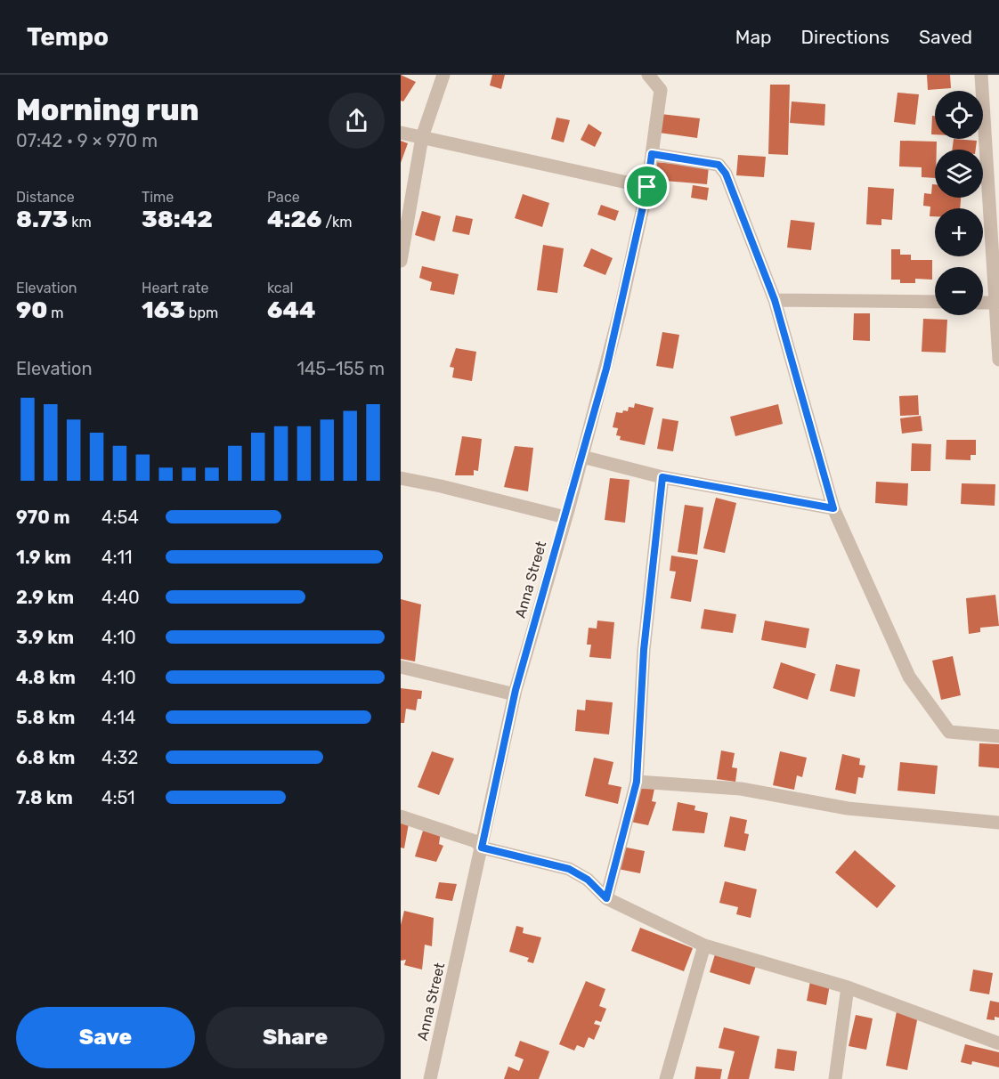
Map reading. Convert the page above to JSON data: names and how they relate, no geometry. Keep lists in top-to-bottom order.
{
  "streets": {
    "street": ["Anna Street"]
  },
  "page": {
    "header": "Tempo",
    "nav": ["Map", "Directions", "Saved"],
    "heading": ["Morning run", "07:42 · 9 × 970 m"],
    "map_buttons": ["+", "−"],
    "stats": [
      ["Distance", "8.73 km"],
      ["Time", "38:42"],
      ["Pace", "4:26 /km"],
      ["Elevation", "90 m"],
      ["Heart rate", "163 bpm"],
      ["kcal", "644"]
    ],
    "chart": ["Elevation", "145–155 m"],
    "list": [
      {
        "name": "970 m",
        "note": "4:54"
      },
      {
        "name": "1.9 km",
        "note": "4:11"
      },
      {
        "name": "2.9 km",
        "note": "4:40"
      },
      {
        "name": "3.9 km",
        "note": "4:10"
      },
      {
        "name": "4.8 km",
        "note": "4:10"
      },
      {
        "name": "5.8 km",
        "note": "4:14"
      },
      {
        "name": "6.8 km",
        "note": "4:32"
      },
      {
        "name": "7.8 km",
        "note": "4:51"
      }
    ],
    "buttons": ["Save", "Share"]
  }
}
